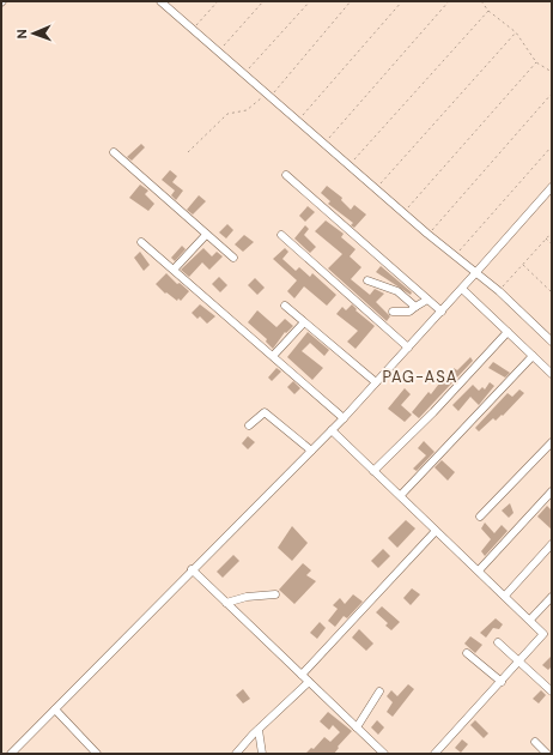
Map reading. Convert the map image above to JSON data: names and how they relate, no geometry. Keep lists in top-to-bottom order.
{
  "districts": ["PAG-ASA"],
  "north": "left"
}
